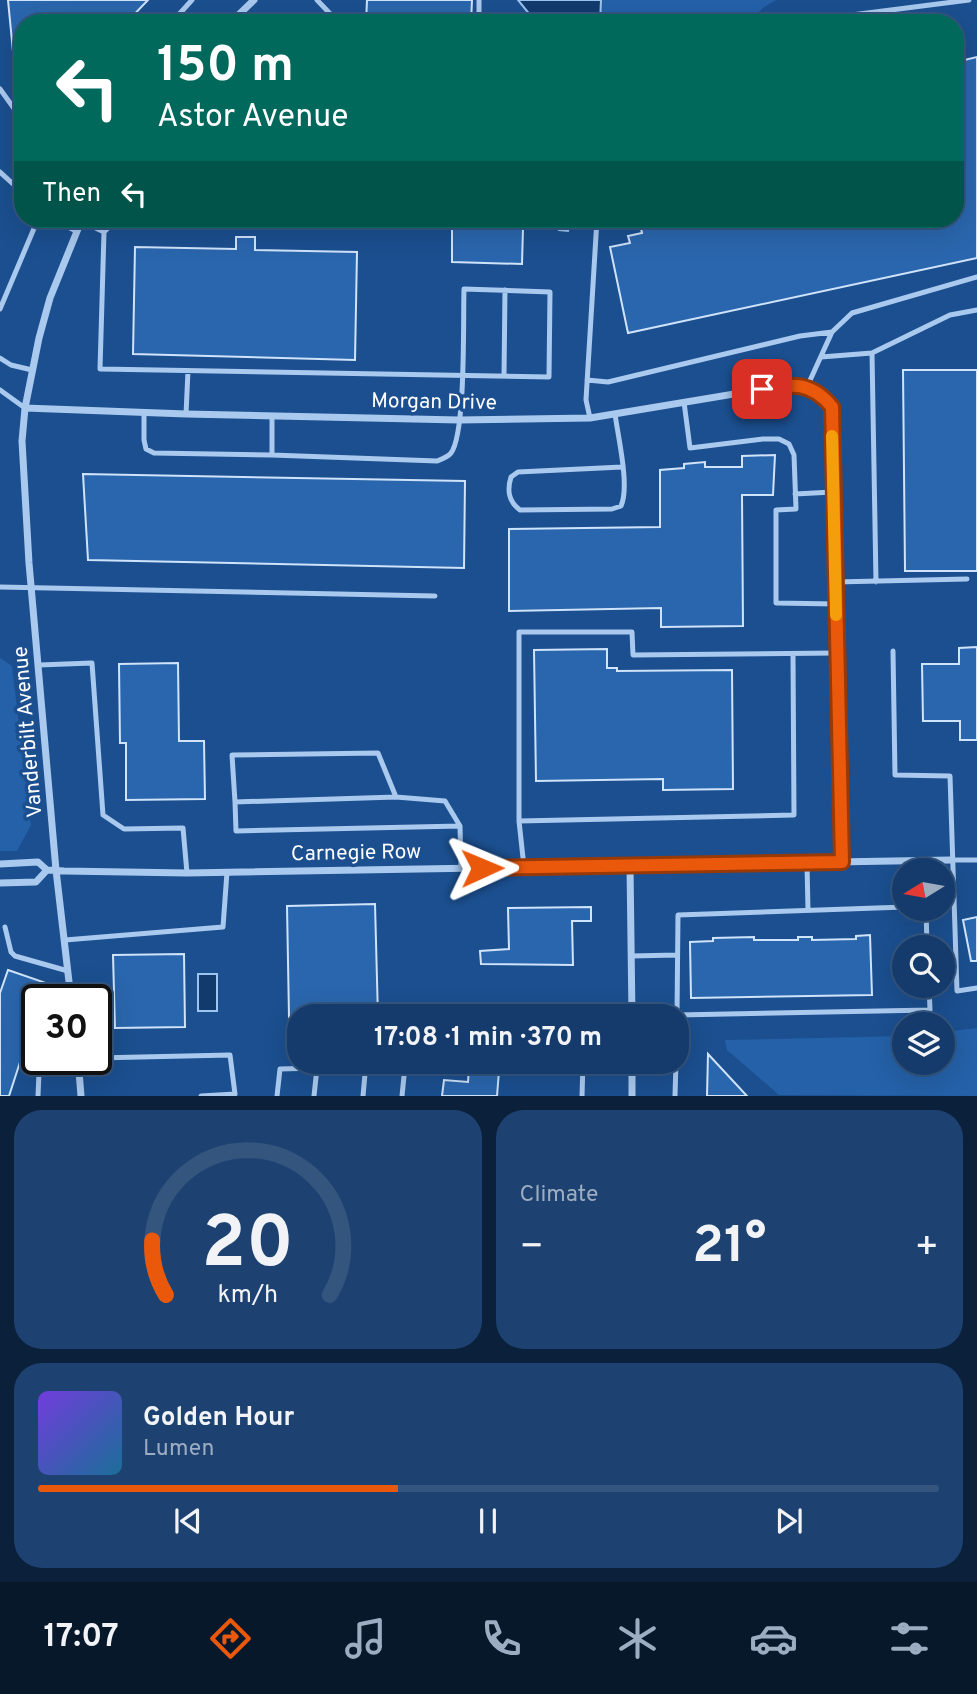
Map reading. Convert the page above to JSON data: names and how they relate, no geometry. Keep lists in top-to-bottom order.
{
  "streets": {
    "street": ["Morgan Drive", "Vanderbilt Avenue", "Carnegie Row"]
  },
  "crossings": [
    ["Morgan Drive", "Vanderbilt Avenue"],
    ["Vanderbilt Avenue", "Carnegie Row"]
  ],
  "north": "left",
  "page": {
    "turn": ["150 m", "Astor Avenue"],
    "then": "Then",
    "limit": "30",
    "trip": "17:08 · 1 min · 370 m",
    "tile": "Climate",
    "heat": ["−", "21°", "+"],
    "song": ["Golden Hour", "Lumen"],
    "tabs": "17:07",
    "gauge": ["20", "km/h"]
  }
}
